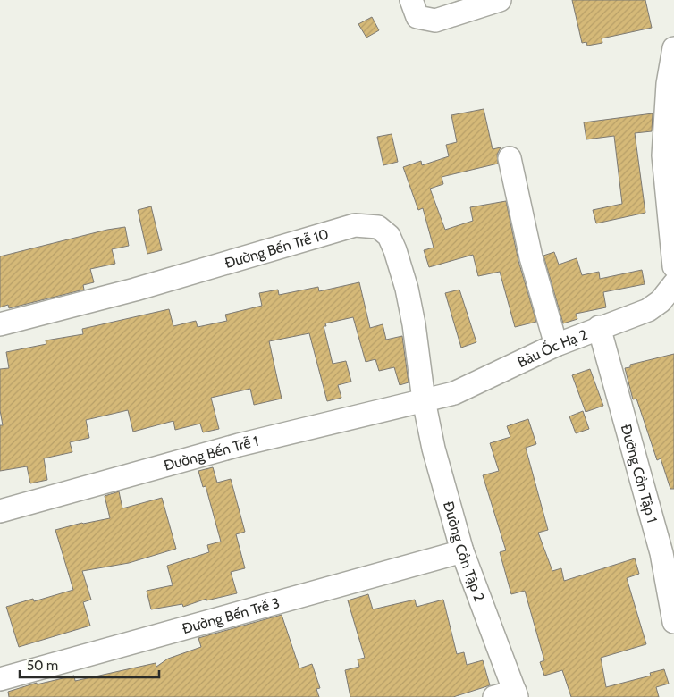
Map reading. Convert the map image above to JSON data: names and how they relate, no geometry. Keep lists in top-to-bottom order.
{
  "streets": {
    "street": [
      "Đường Bến Trễ 10",
      "Bàu Ốc Hạ 2",
      "Đường Bến Trễ 1",
      "Đường Cồn Tập 1",
      "Đường Cồn Tập 2",
      "Đường Bến Trễ 3"
    ]
  },
  "crossings": [
    ["Đường Bến Trễ 10", "Bàu Ốc Hạ 2"],
    ["Đường Bến Trễ 10", "Đường Bến Trễ 1"],
    ["Đường Bến Trễ 10", "Đường Cồn Tập 2"],
    ["Bàu Ốc Hạ 2", "Đường Bến Trễ 1"],
    ["Bàu Ốc Hạ 2", "Đường Cồn Tập 1"],
    ["Bàu Ốc Hạ 2", "Đường Cồn Tập 2"],
    ["Đường Bến Trễ 1", "Đường Cồn Tập 2"],
    ["Đường Cồn Tập 2", "Đường Bến Trễ 3"]
  ],
  "scale_bar": "50 m"
}
